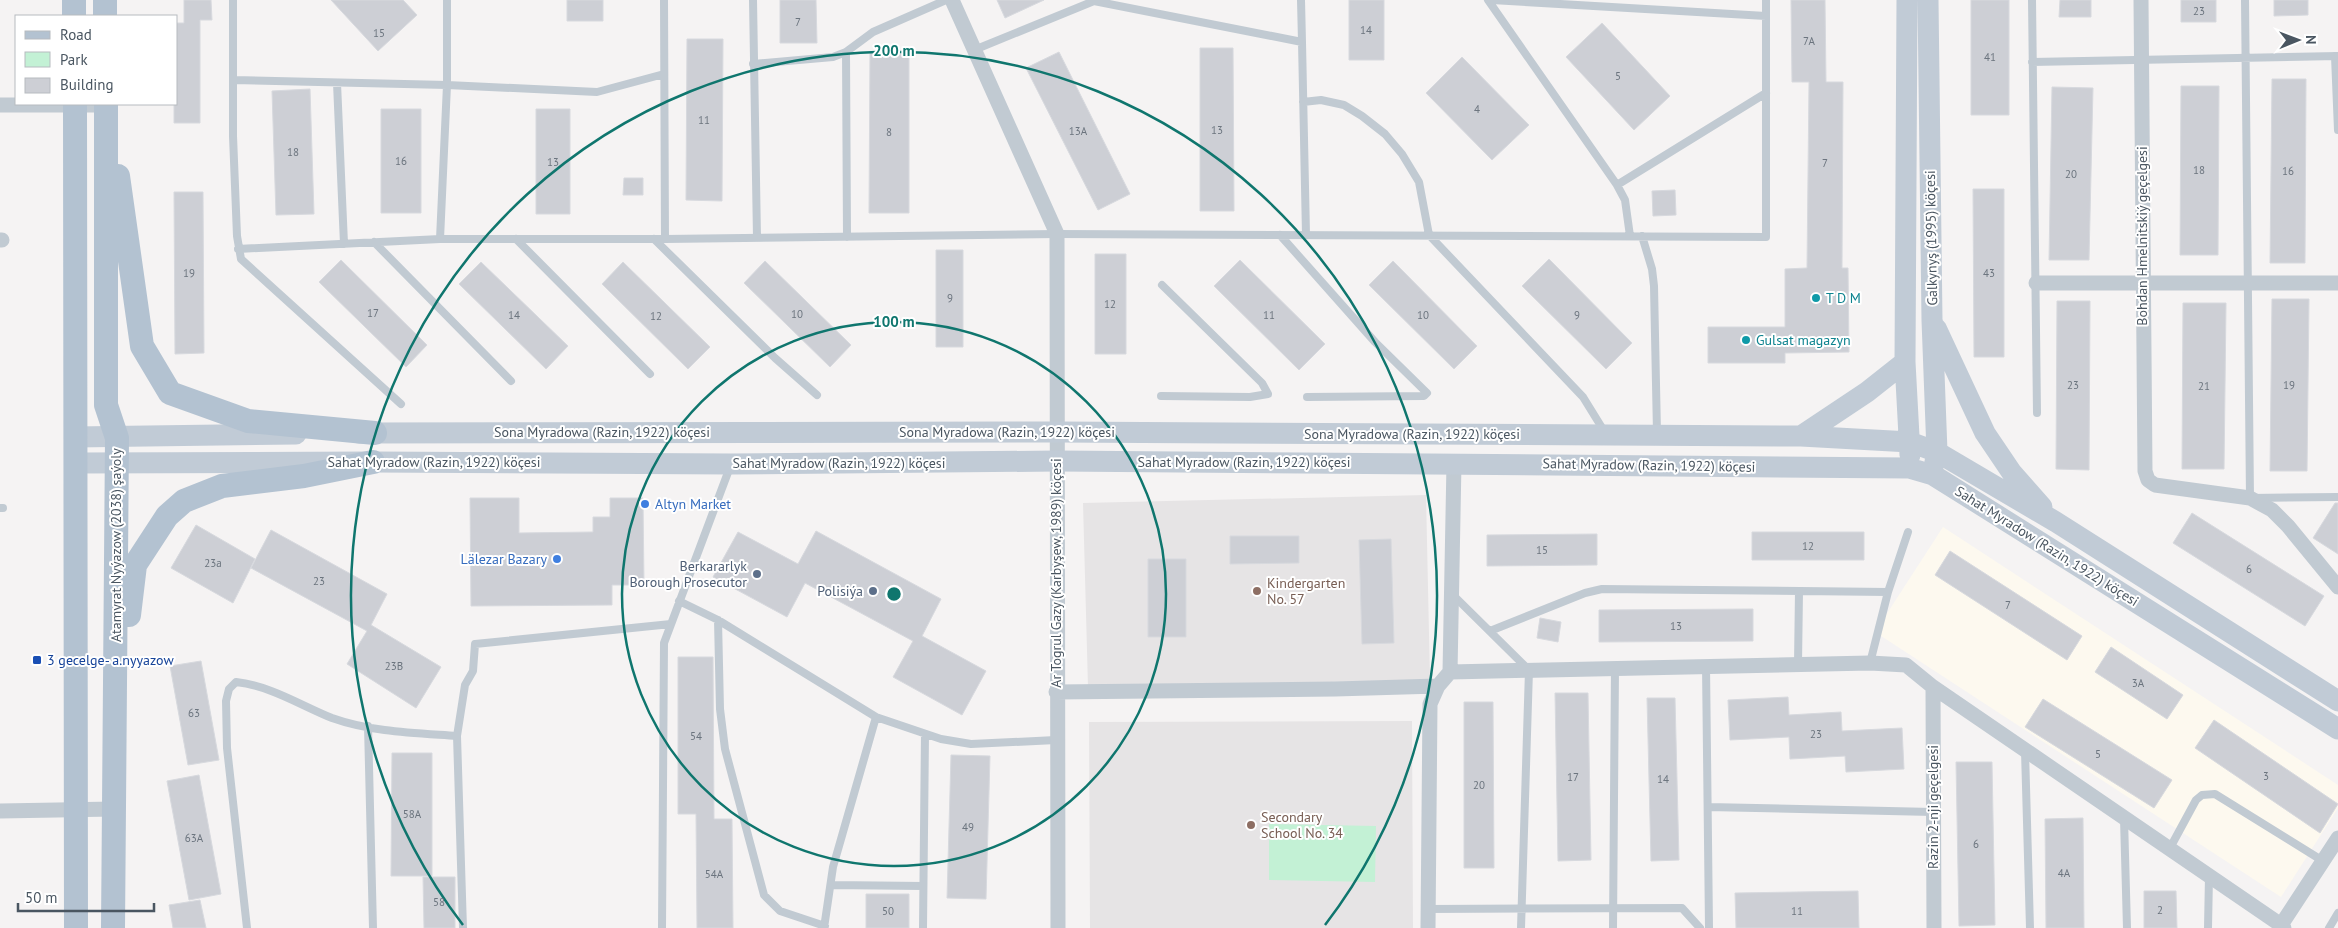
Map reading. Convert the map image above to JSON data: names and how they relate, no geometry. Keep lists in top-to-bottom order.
{
  "streets": {
    "main road": [
      "Galkynyş (1995) köçesi",
      "Sona Myradowa (Razin, 1922) köçesi",
      "Sahat Myradow (Razin, 1922) köçesi",
      "Atamyrat Nyýazow (2038) şaýoly"
    ],
    "street": ["Bohdan Hmelnitskiý geçelgesi", "Ar Togrul Gazy (Karbyşew, 1989) köçesi", "Razin 2-nji geçelgesi"]
  },
  "crossings": [
    ["Galkynyş (1995) köçesi", "Sona Myradowa (Razin, 1922) köçesi"],
    ["Galkynyş (1995) köçesi", "Sahat Myradow (Razin, 1922) köçesi"],
    ["Sona Myradowa (Razin, 1922) köçesi", "Sahat Myradow (Razin, 1922) köçesi"],
    ["Sona Myradowa (Razin, 1922) köçesi", "Atamyrat Nyýazow (2038) şaýoly"],
    ["Sona Myradowa (Razin, 1922) köçesi", "Ar Togrul Gazy (Karbyşew, 1989) köçesi"],
    ["Sahat Myradow (Razin, 1922) köçesi", "Atamyrat Nyýazow (2038) şaýoly"],
    ["Sahat Myradow (Razin, 1922) köçesi", "Ar Togrul Gazy (Karbyşew, 1989) köçesi"]
  ],
  "places": {
    "other": [
      "T D M",
      "Gulsat magazyn",
      "Altyn Market",
      "Lälezar Bazary",
      "Berkararlyk Borough Prosecutor",
      "Polisiýa",
      "Kindergarten No. 57",
      "Secondary School No. 34"
    ],
    "transit": ["3 gecelge- a.nyyazow"]
  },
  "house_numbers": [
    "23",
    "7",
    "14",
    "15",
    "7A",
    "41",
    "5",
    "4",
    "11",
    "13",
    "13A",
    "8",
    "18",
    "16",
    "13",
    "7",
    "18",
    "16",
    "20",
    "19",
    "43",
    "9",
    "12",
    "17",
    "10",
    "14",
    "11",
    "10",
    "9",
    "12",
    "23",
    "19",
    "21",
    "12",
    "15",
    "23a",
    "6",
    "23",
    "7",
    "13",
    "23B",
    "3A",
    "63",
    "23",
    "54",
    "5",
    "3",
    "17",
    "14",
    "20",
    "58A",
    "49",
    "63A",
    "6",
    "4A",
    "54A",
    "58",
    "2",
    "50",
    "11"
  ],
  "legend": ["Road", "Park", "Building"],
  "scale_bar": "50 m",
  "north": "right",
  "rings": ["200 m", "100 m"]
}
